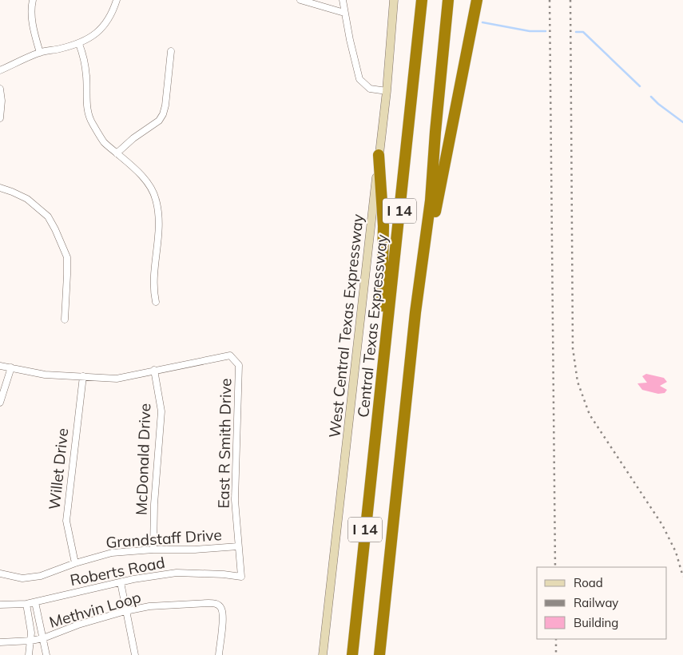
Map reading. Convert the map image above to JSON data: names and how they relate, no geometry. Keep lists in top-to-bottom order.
{
  "streets": {
    "highway": ["I 14", "Central Texas Expressway"],
    "main road": ["West Central Texas Expressway"],
    "street": [
      "East R Smith Drive",
      "McDonald Drive",
      "Willet Drive",
      "Grandstaff Drive",
      "Roberts Road",
      "Methvin Loop"
    ]
  },
  "crossings": [
    ["East R Smith Drive", "McDonald Drive"],
    ["East R Smith Drive", "Willet Drive"],
    ["East R Smith Drive", "Grandstaff Drive"],
    ["East R Smith Drive", "Roberts Road"],
    ["McDonald Drive", "Grandstaff Drive"],
    ["Willet Drive", "Grandstaff Drive"]
  ],
  "legend": ["Road", "Railway", "Building"]
}
